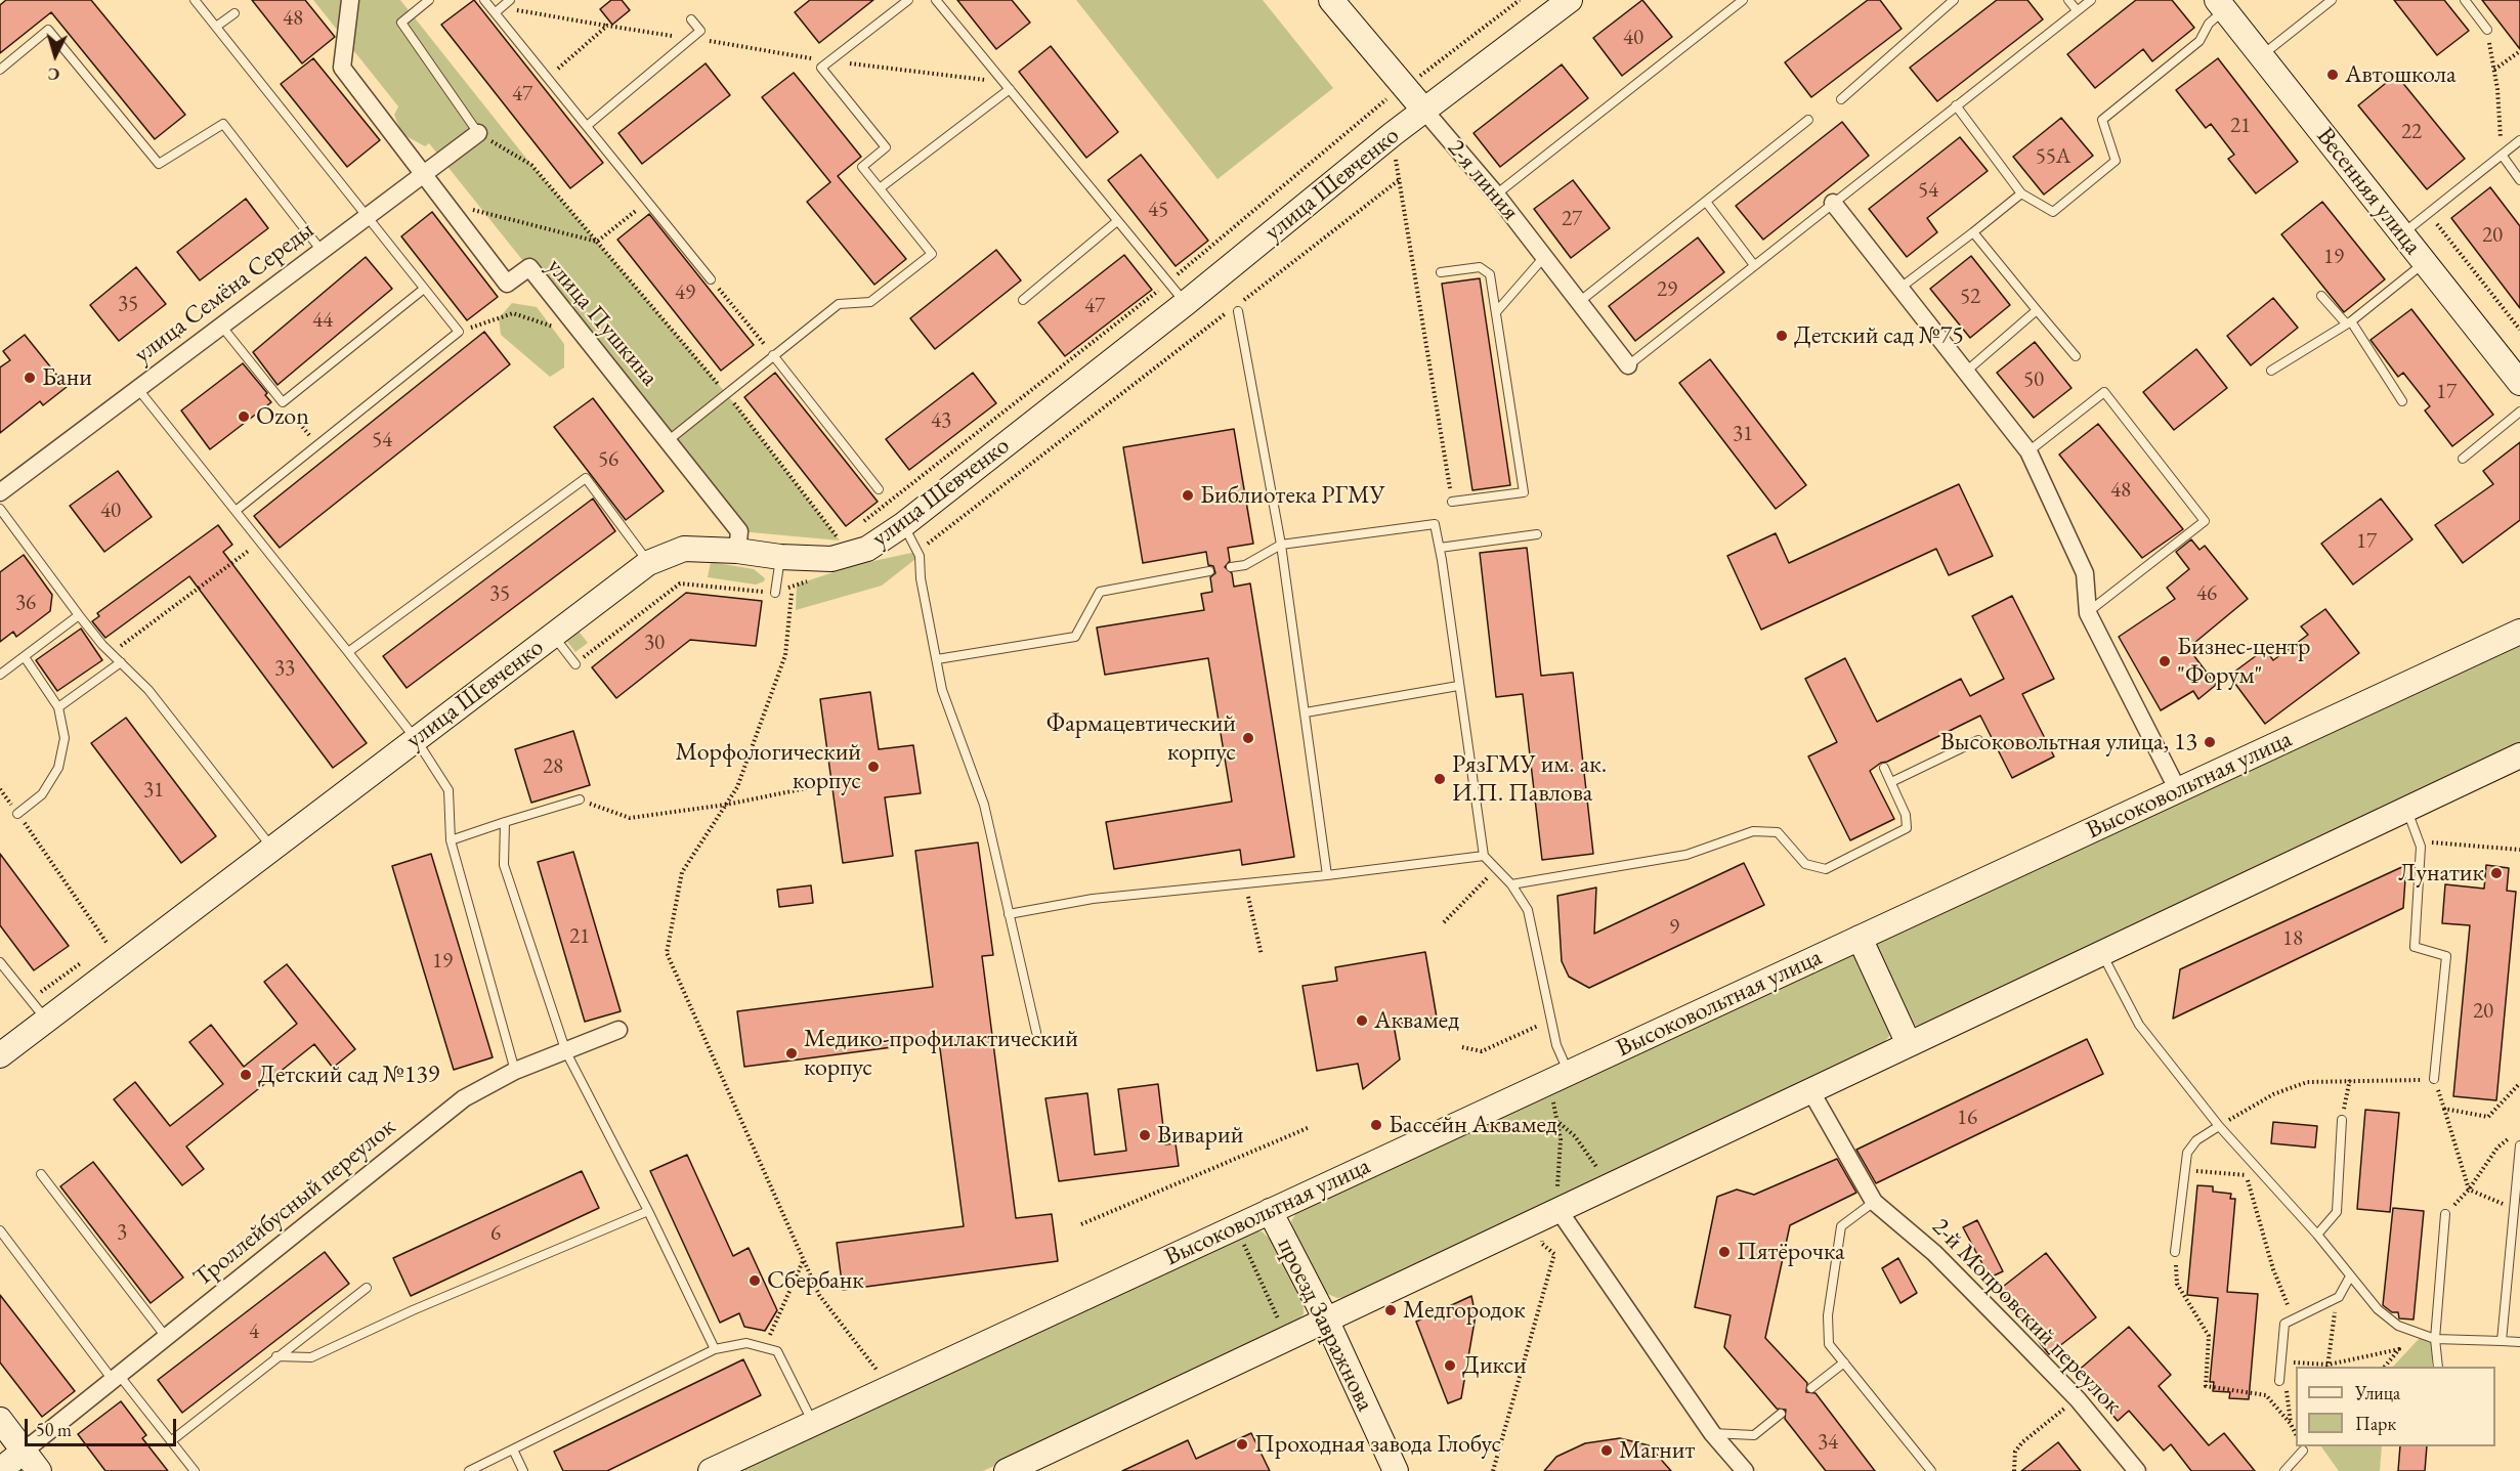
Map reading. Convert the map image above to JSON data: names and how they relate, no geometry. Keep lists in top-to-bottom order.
{
  "streets": {
    "street": [
      "2-я линия",
      "улица Шевченко",
      "Весенняя улица",
      "улица Семёна Середы",
      "улица Пушкина",
      "Высоковольтная улица",
      "Троллейбусный переулок",
      "2-й Мопровский переулок",
      "проезд Завражнова"
    ]
  },
  "crossings": [
    ["2-я линия", "улица Шевченко"],
    ["улица Шевченко", "улица Пушкина"],
    ["улица Семёна Середы", "улица Пушкина"],
    ["Высоковольтная улица", "проезд Завражнова"]
  ],
  "places": [
    "Автошкола",
    "Детский сад №75",
    "Бани",
    "Ozon",
    "Библиотека РГМУ",
    "Бизнес-центр \"Форум\"",
    "Фармацевтический корпус",
    "Высоковольтная улица, 13",
    "Морфологический корпус",
    "РязГМУ им. ак. И.П. Павлова",
    "Лунатик",
    "Аквамед",
    "Медико-профилактический корпус",
    "Детский сад №139",
    "Бассейн Аквамед",
    "Виварий",
    "Пятёрочка",
    "Сбербанк",
    "Медгородок",
    "Дикси",
    "Проходная завода Глобус",
    "Магнит"
  ],
  "house_numbers": [
    "48",
    "40",
    "47",
    "21",
    "22",
    "55А",
    "54",
    "45",
    "27",
    "20",
    "19",
    "29",
    "49",
    "52",
    "35",
    "47",
    "44",
    "50",
    "17",
    "43",
    "31",
    "54",
    "56",
    "48",
    "40",
    "17",
    "35",
    "46",
    "36",
    "30",
    "33",
    "28",
    "31",
    "9",
    "21",
    "18",
    "19",
    "20",
    "16",
    "3",
    "6",
    "4",
    "34"
  ],
  "legend": ["Улица", "Парк"],
  "scale_bar": "50 m",
  "north": "bottom"
}
